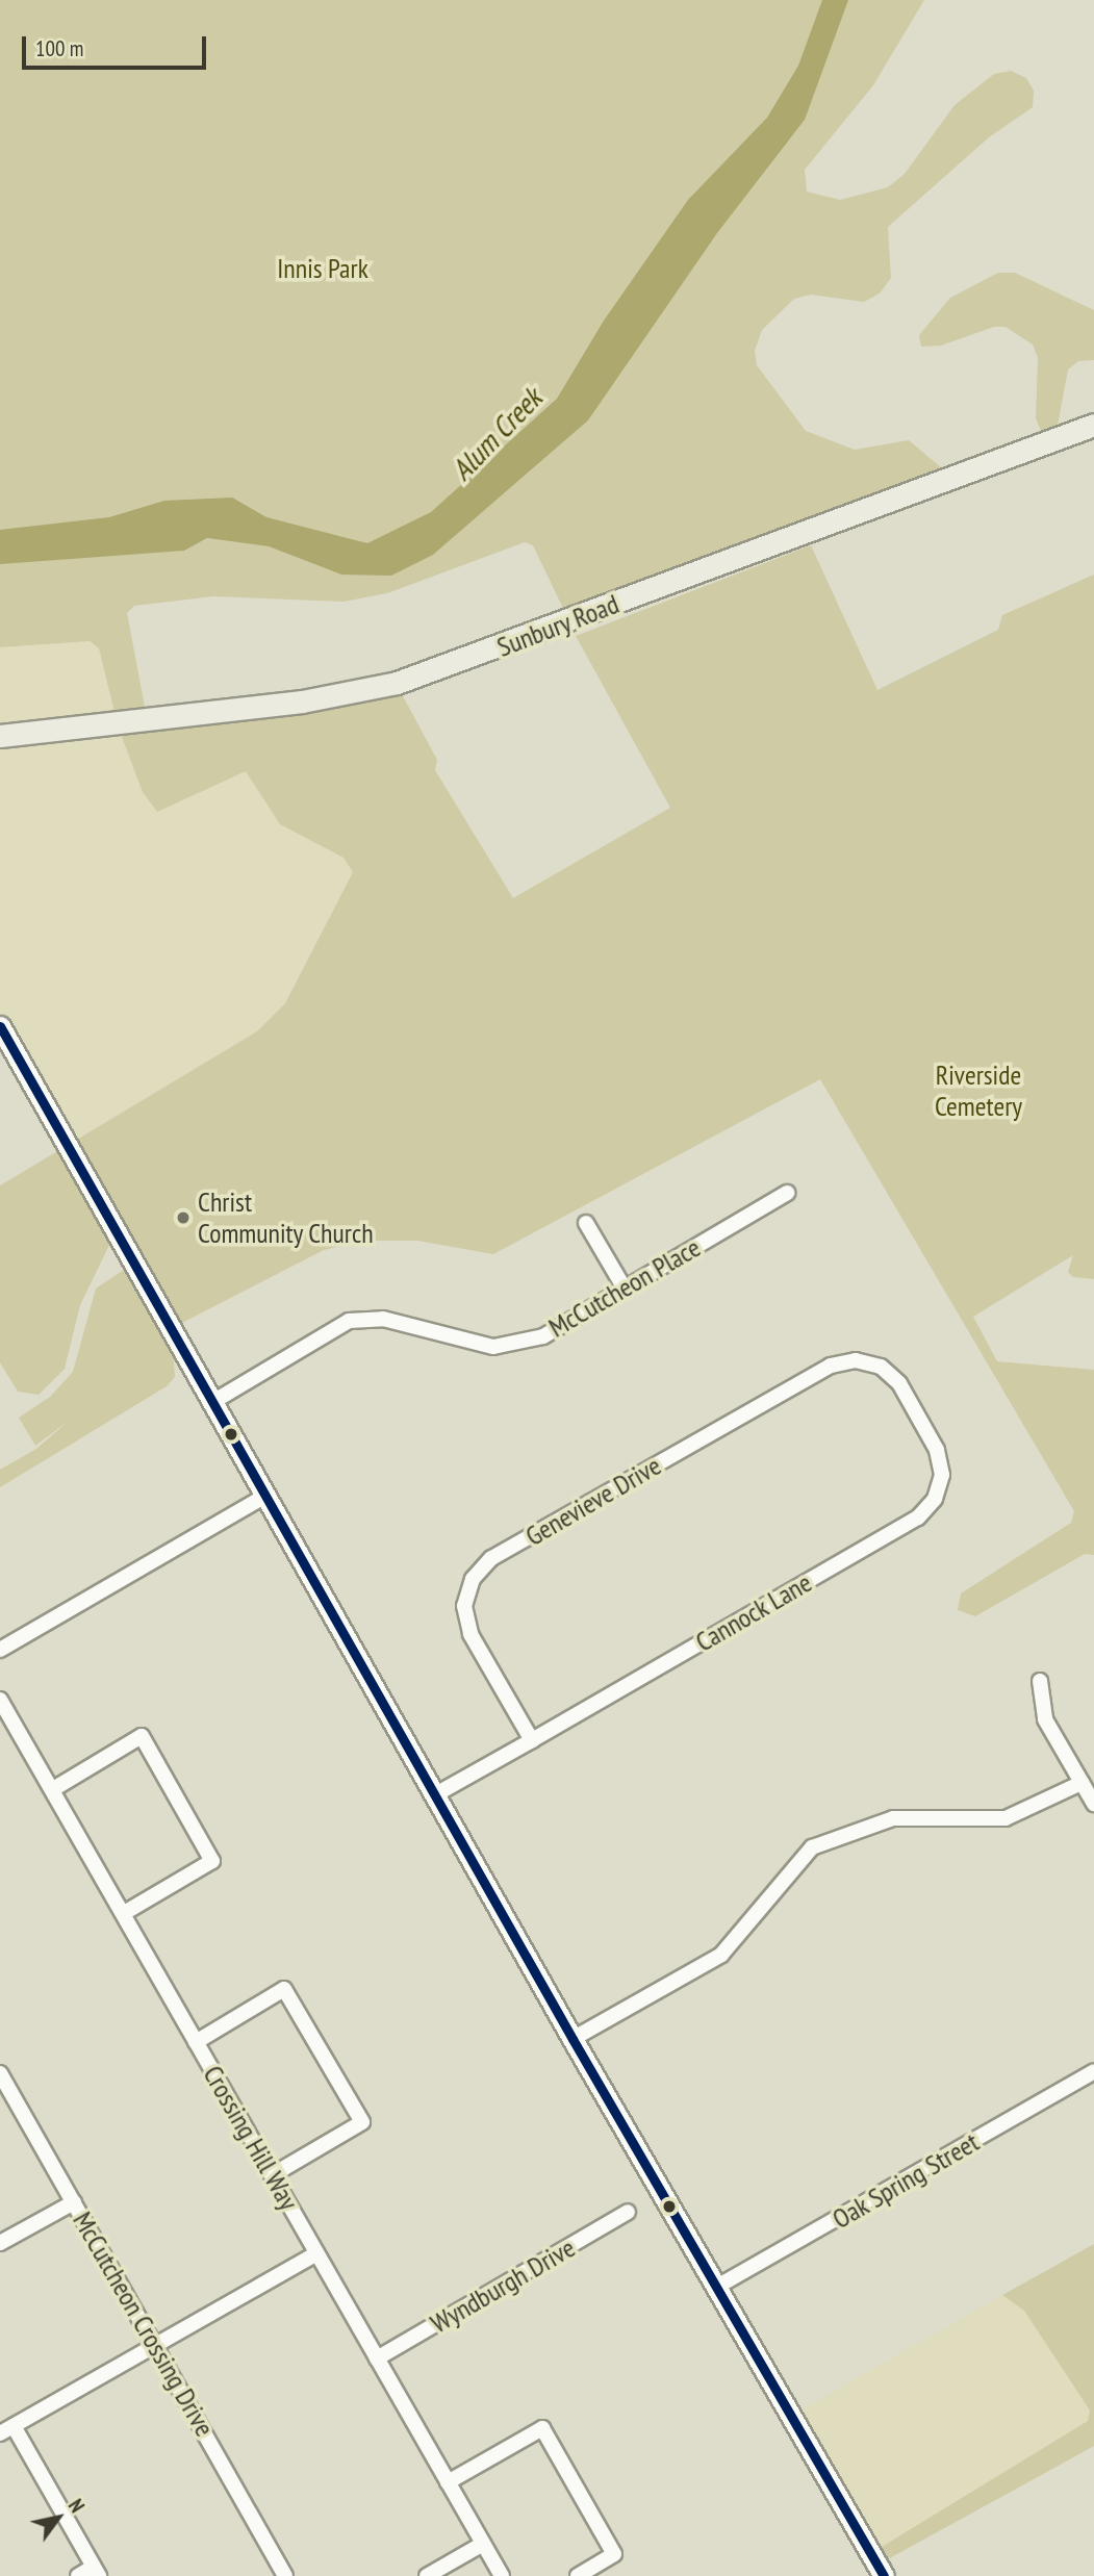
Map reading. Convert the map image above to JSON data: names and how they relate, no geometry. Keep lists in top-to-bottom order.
{
  "streets": {
    "main road": ["Sunbury Road"],
    "street": [
      "McCutcheon Place",
      "Genevieve Drive",
      "Cannock Lane",
      "Crossing Hill Way",
      "Oak Spring Street",
      "Wyndburgh Drive",
      "McCutcheon Crossing Drive"
    ]
  },
  "crossings": [
    ["Genevieve Drive", "Cannock Lane"],
    ["Crossing Hill Way", "Wyndburgh Drive"]
  ],
  "water": ["Alum Creek"],
  "parks": ["Innis Park", "Riverside Cemetery"],
  "places": ["Christ Community Church"],
  "scale_bar": "100 m",
  "north": "top right"
}
